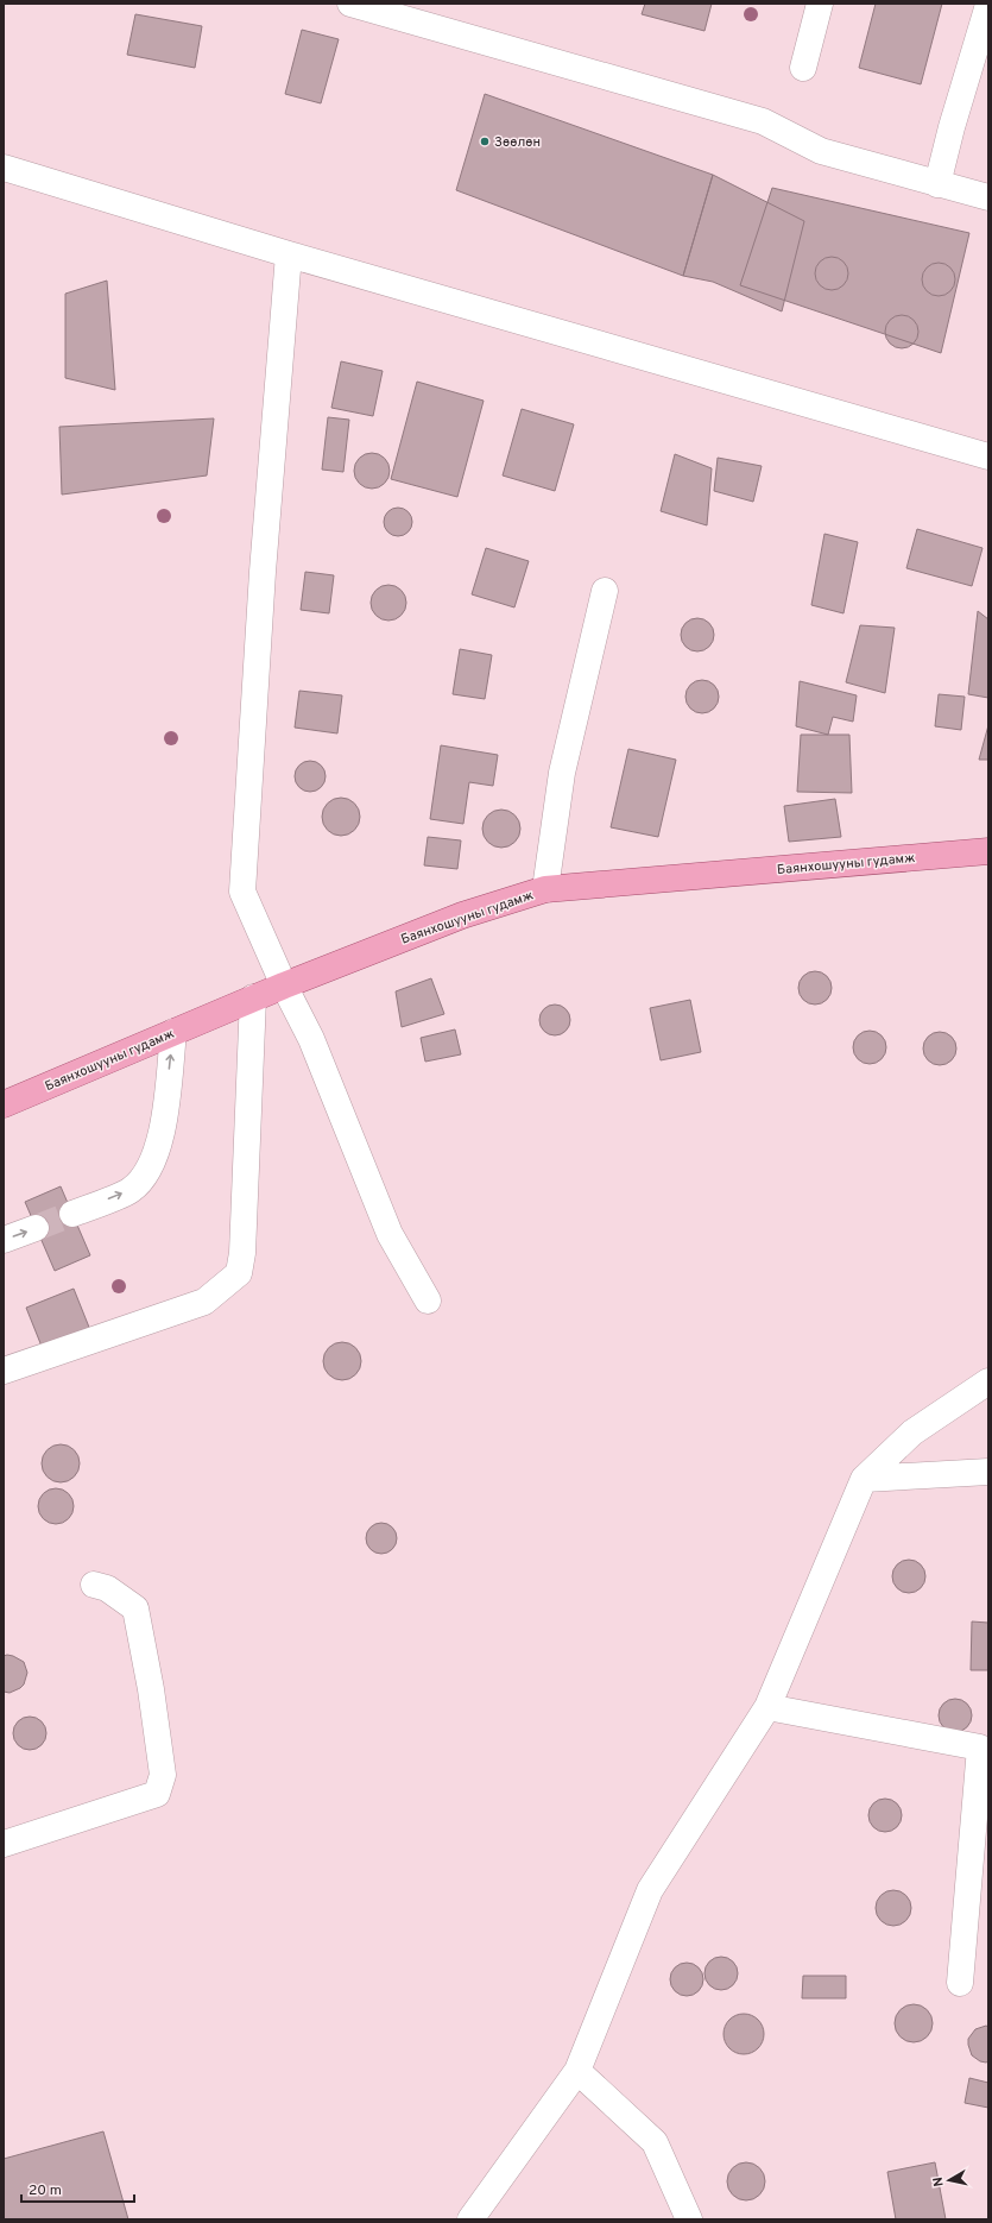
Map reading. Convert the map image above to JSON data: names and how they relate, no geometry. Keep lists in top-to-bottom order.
{
  "streets": {
    "main road": ["Баянхошууны гудамж"]
  },
  "places": ["Зөөлөн"],
  "scale_bar": "20 m",
  "north": "left"
}
